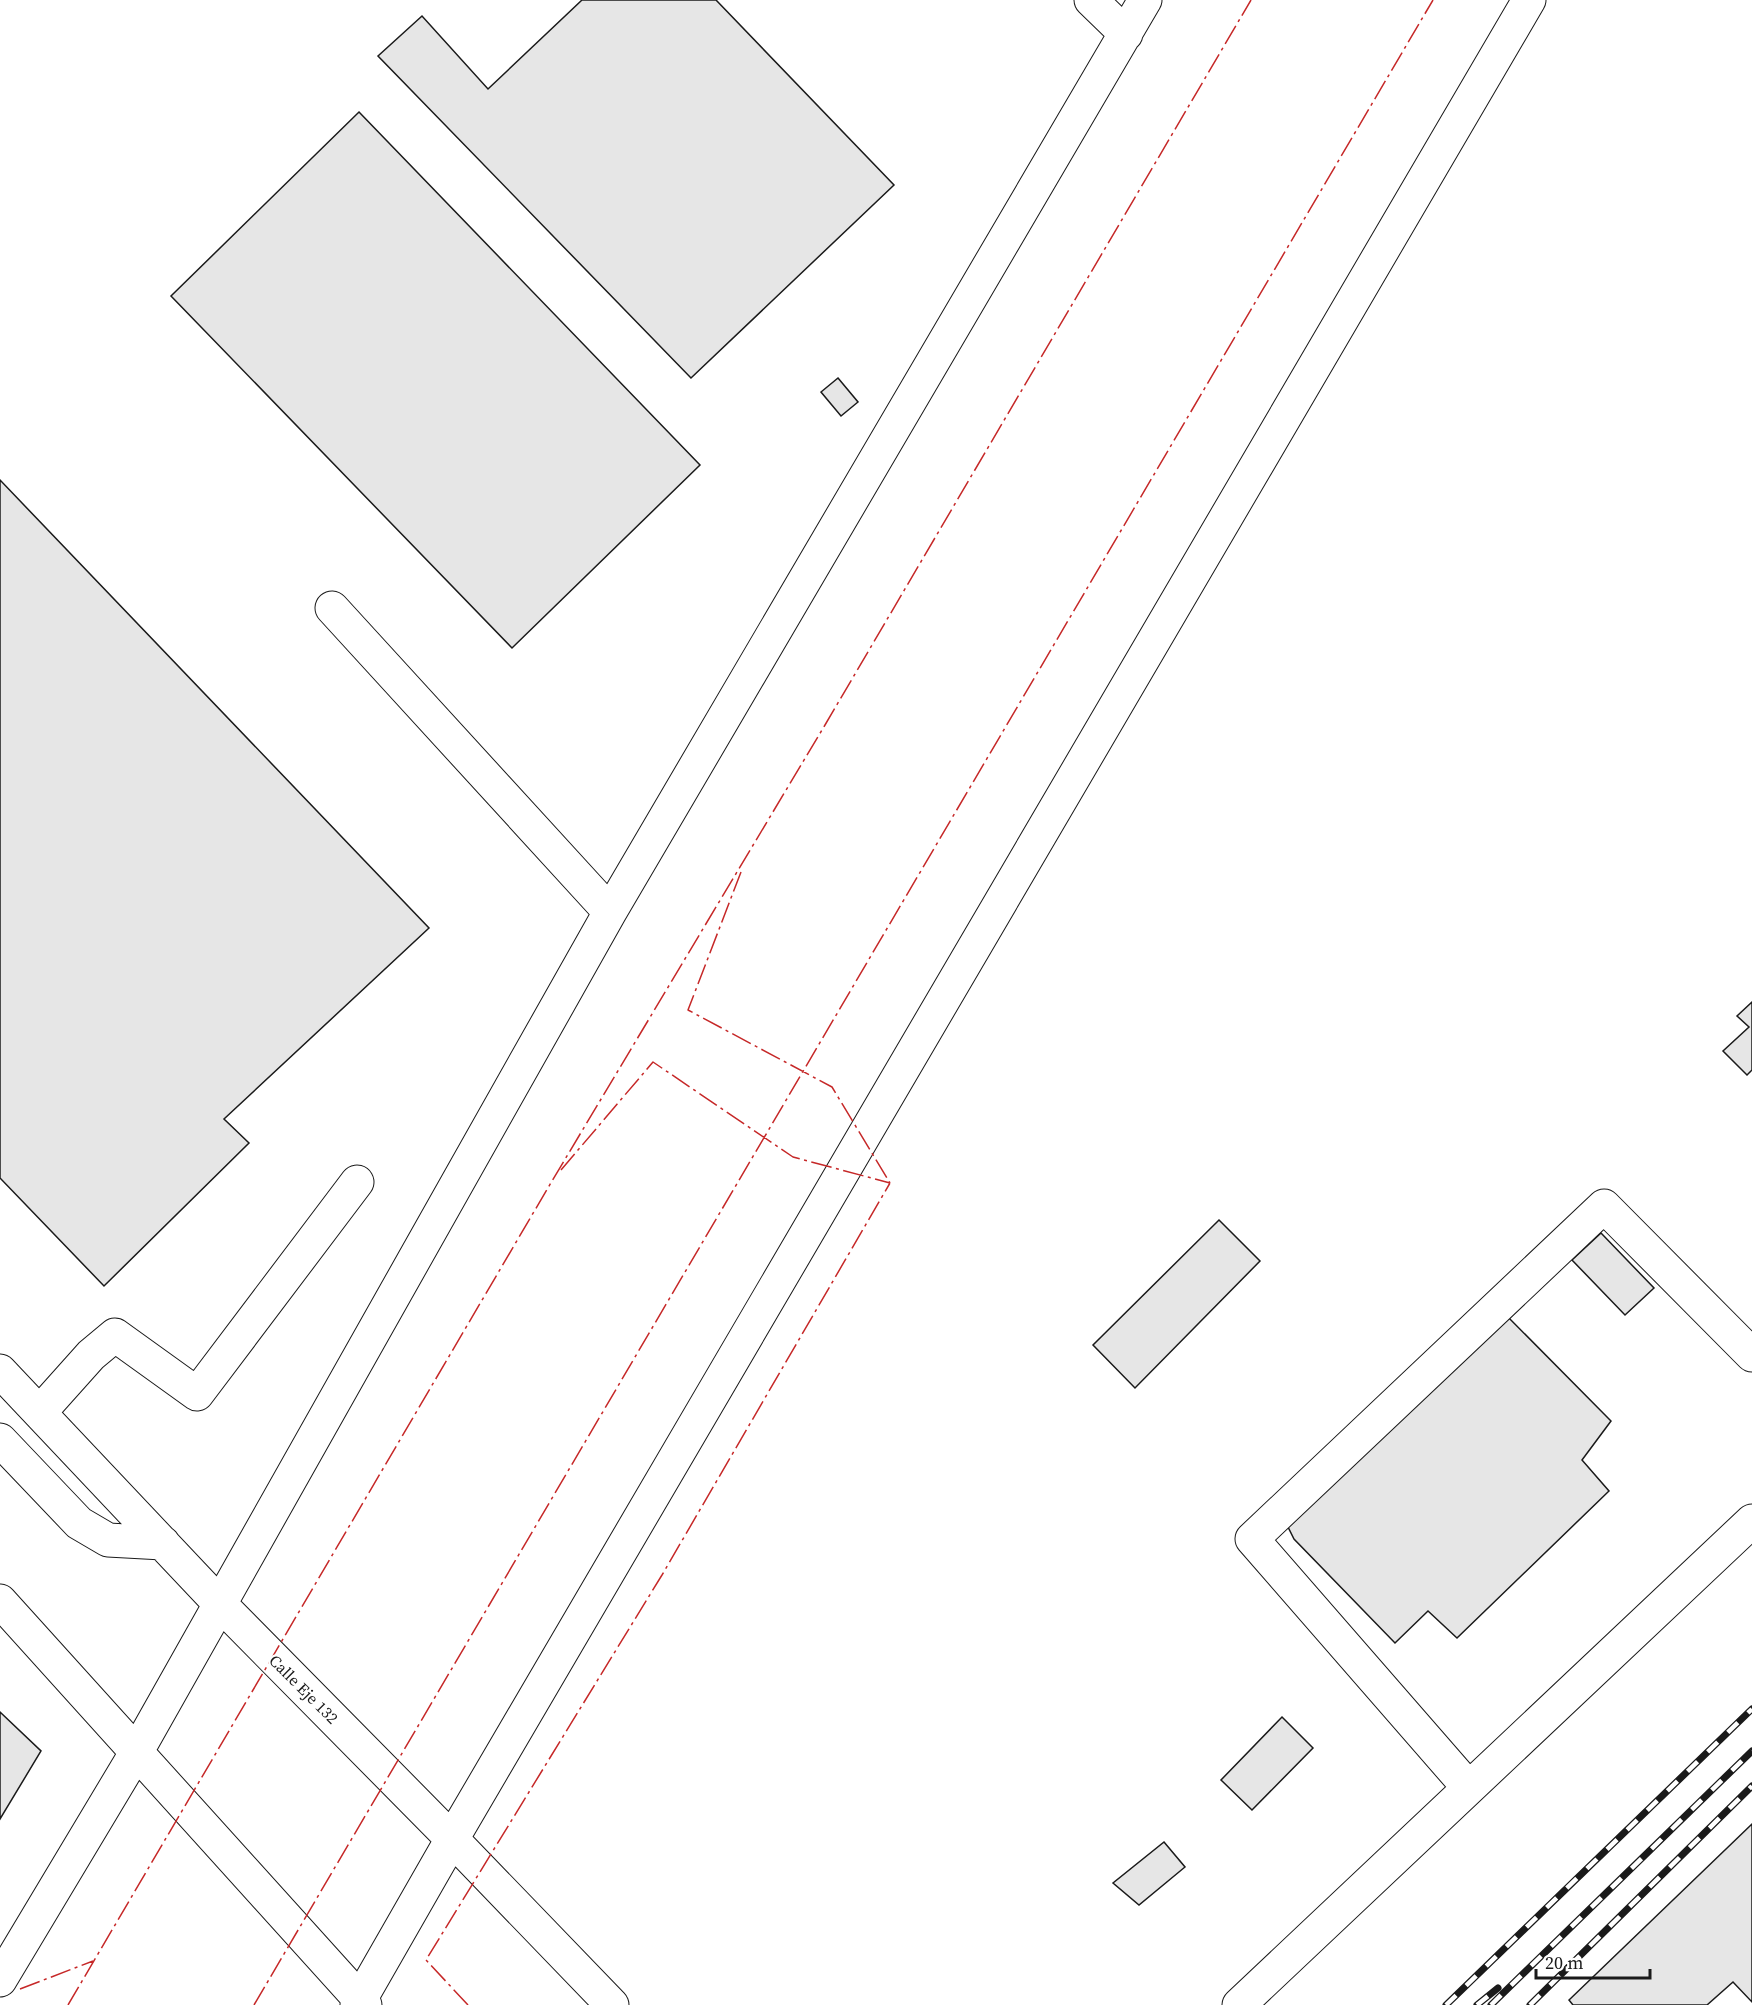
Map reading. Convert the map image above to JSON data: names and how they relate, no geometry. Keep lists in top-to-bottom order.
{
  "streets": {
    "street": ["Calle Eje 132"]
  },
  "scale_bar": "20 m"
}
